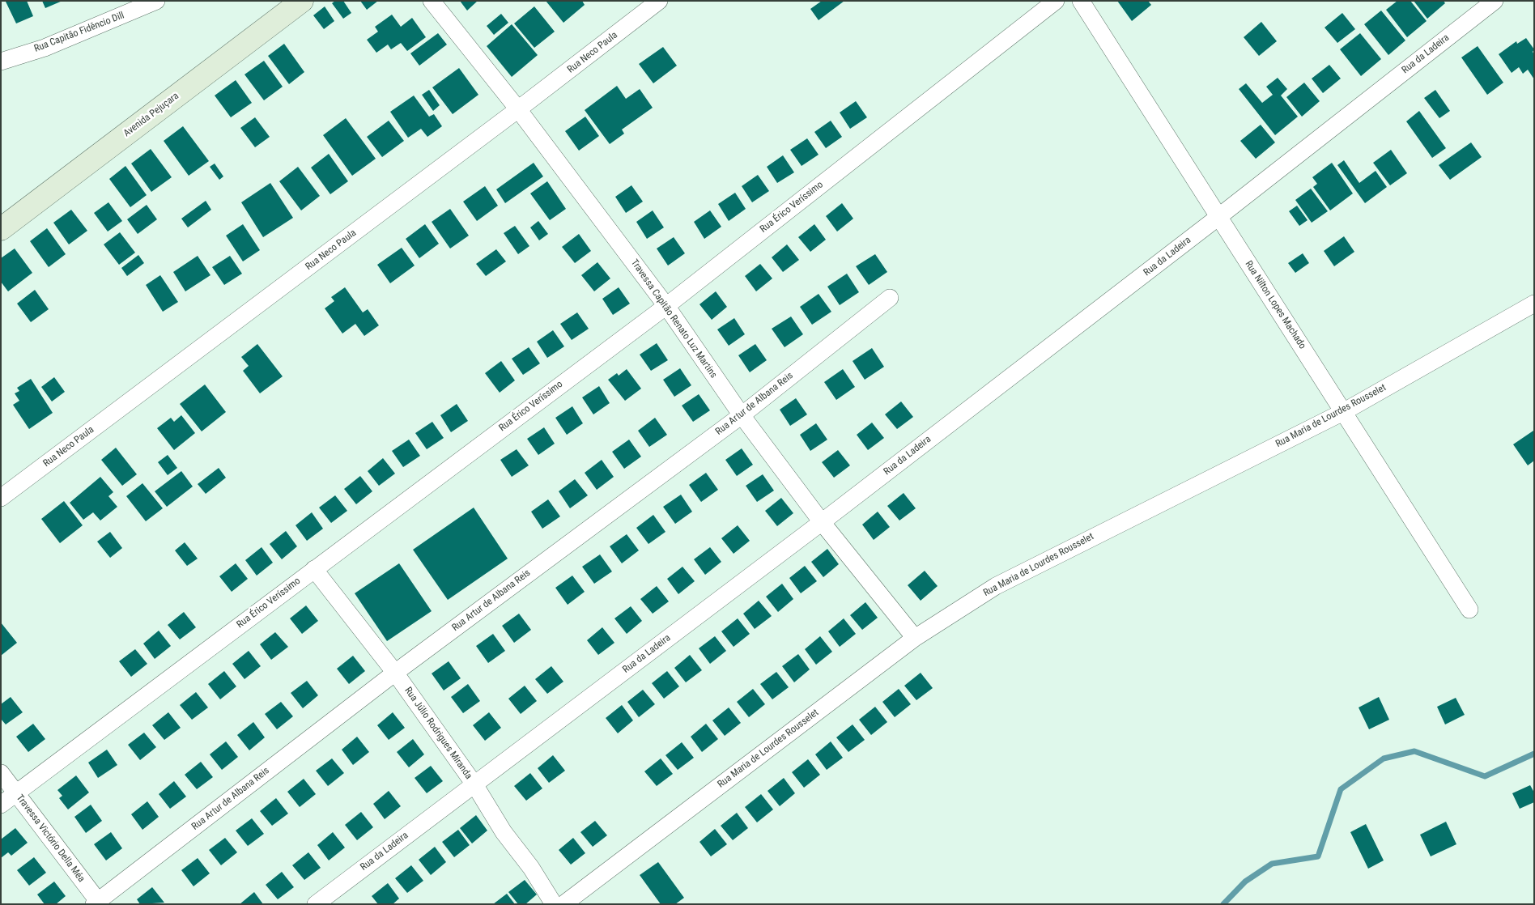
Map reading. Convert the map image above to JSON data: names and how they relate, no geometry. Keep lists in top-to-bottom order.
{
  "streets": {
    "street": [
      "Rua Capitão Fidêncio Dill",
      "Rua Neco Paula",
      "Rua da Ladeira",
      "Avenida Pejuçara",
      "Rua Érico Veríssimo",
      "Rua Nilton Lopes Machado",
      "Travessa Capitão Renato Luz Martins",
      "Rua Artur de Albana Reis",
      "Rua Maria de Lourdes Rousselet",
      "Rua Júlio Rodrigues Miranda",
      "Travessa Victório Della Méa"
    ]
  },
  "crossings": [
    ["Rua Neco Paula", "Travessa Capitão Renato Luz Martins"],
    ["Rua da Ladeira", "Rua Nilton Lopes Machado"],
    ["Rua da Ladeira", "Travessa Capitão Renato Luz Martins"],
    ["Rua da Ladeira", "Rua Júlio Rodrigues Miranda"],
    ["Rua Érico Veríssimo", "Travessa Capitão Renato Luz Martins"],
    ["Rua Érico Veríssimo", "Rua Júlio Rodrigues Miranda"],
    ["Rua Érico Veríssimo", "Travessa Victório Della Méa"],
    ["Rua Nilton Lopes Machado", "Rua Maria de Lourdes Rousselet"],
    ["Travessa Capitão Renato Luz Martins", "Rua Artur de Albana Reis"],
    ["Travessa Capitão Renato Luz Martins", "Rua Maria de Lourdes Rousselet"],
    ["Rua Artur de Albana Reis", "Rua Júlio Rodrigues Miranda"],
    ["Rua Artur de Albana Reis", "Travessa Victório Della Méa"]
  ]
}
